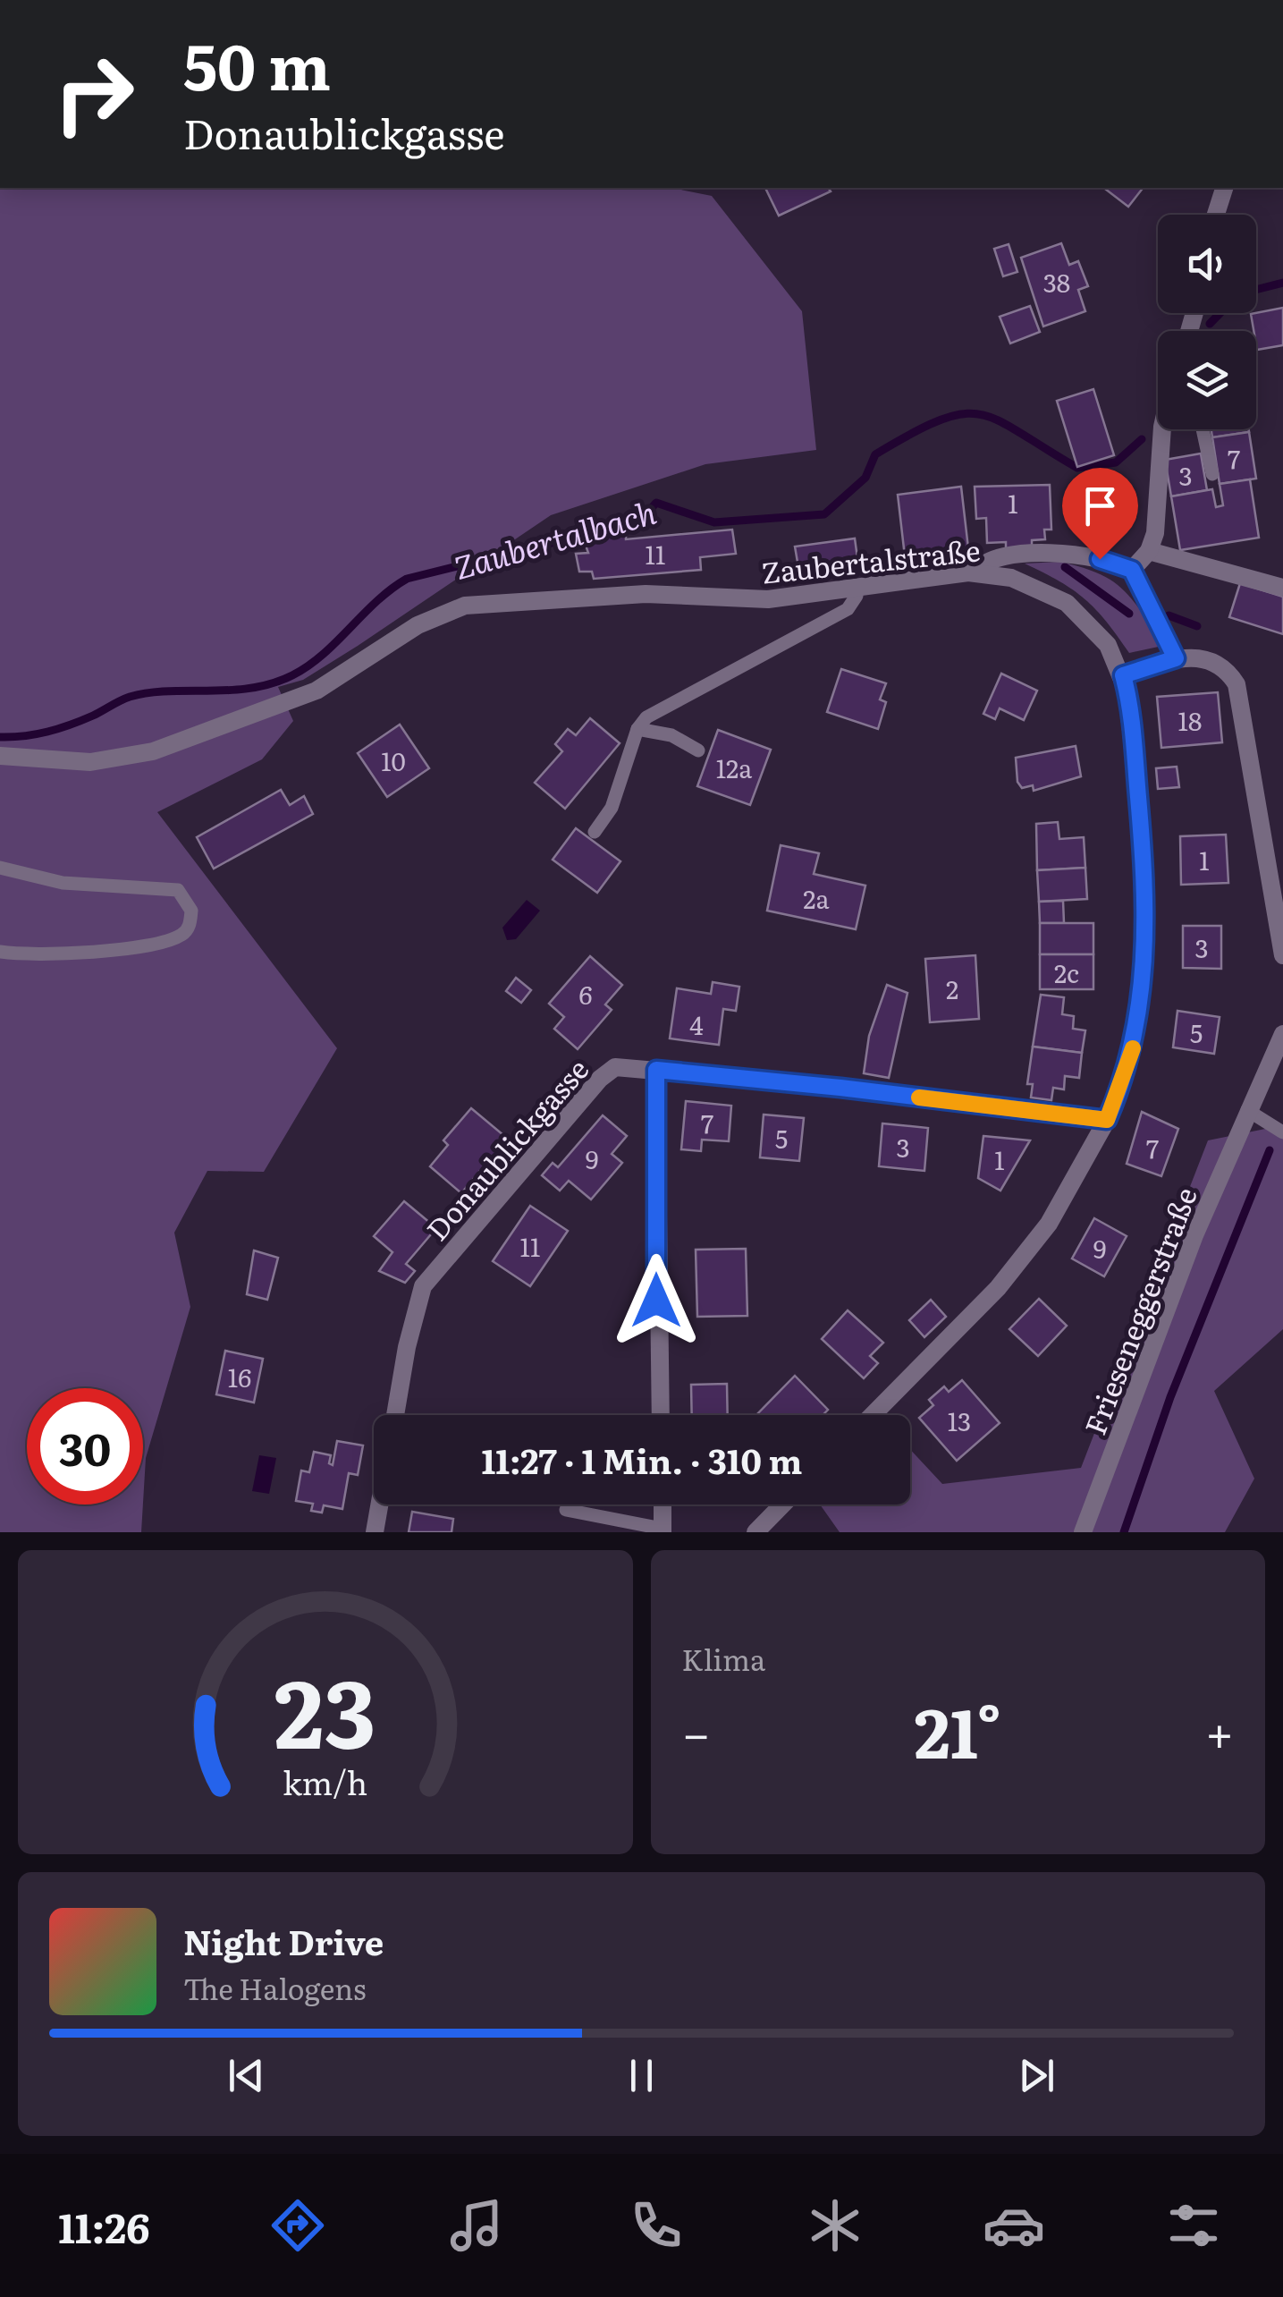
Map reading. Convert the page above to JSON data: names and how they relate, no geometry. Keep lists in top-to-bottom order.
{
  "streets": {
    "street": ["Zaubertalstraße", "Donaublickgasse", "Frieseneggerstraße"]
  },
  "water": ["Zaubertalbach"],
  "house_numbers": [
    "38",
    "7",
    "3",
    "1",
    "11",
    "18",
    "10",
    "12a",
    "1",
    "2a",
    "3",
    "2c",
    "2",
    "6",
    "4",
    "5",
    "7",
    "5",
    "3",
    "7",
    "9",
    "1",
    "11",
    "9",
    "16",
    "13"
  ],
  "page": {
    "turn": ["50 m", "Donaublickgasse"],
    "limit": "30",
    "trip": "11:27 · 1 Min. · 310 m",
    "tile": "Klima",
    "heat": ["−", "21°", "+"],
    "song": ["Night Drive", "The Halogens"],
    "tabs": "11:26",
    "gauge": ["23", "km/h"]
  }
}
